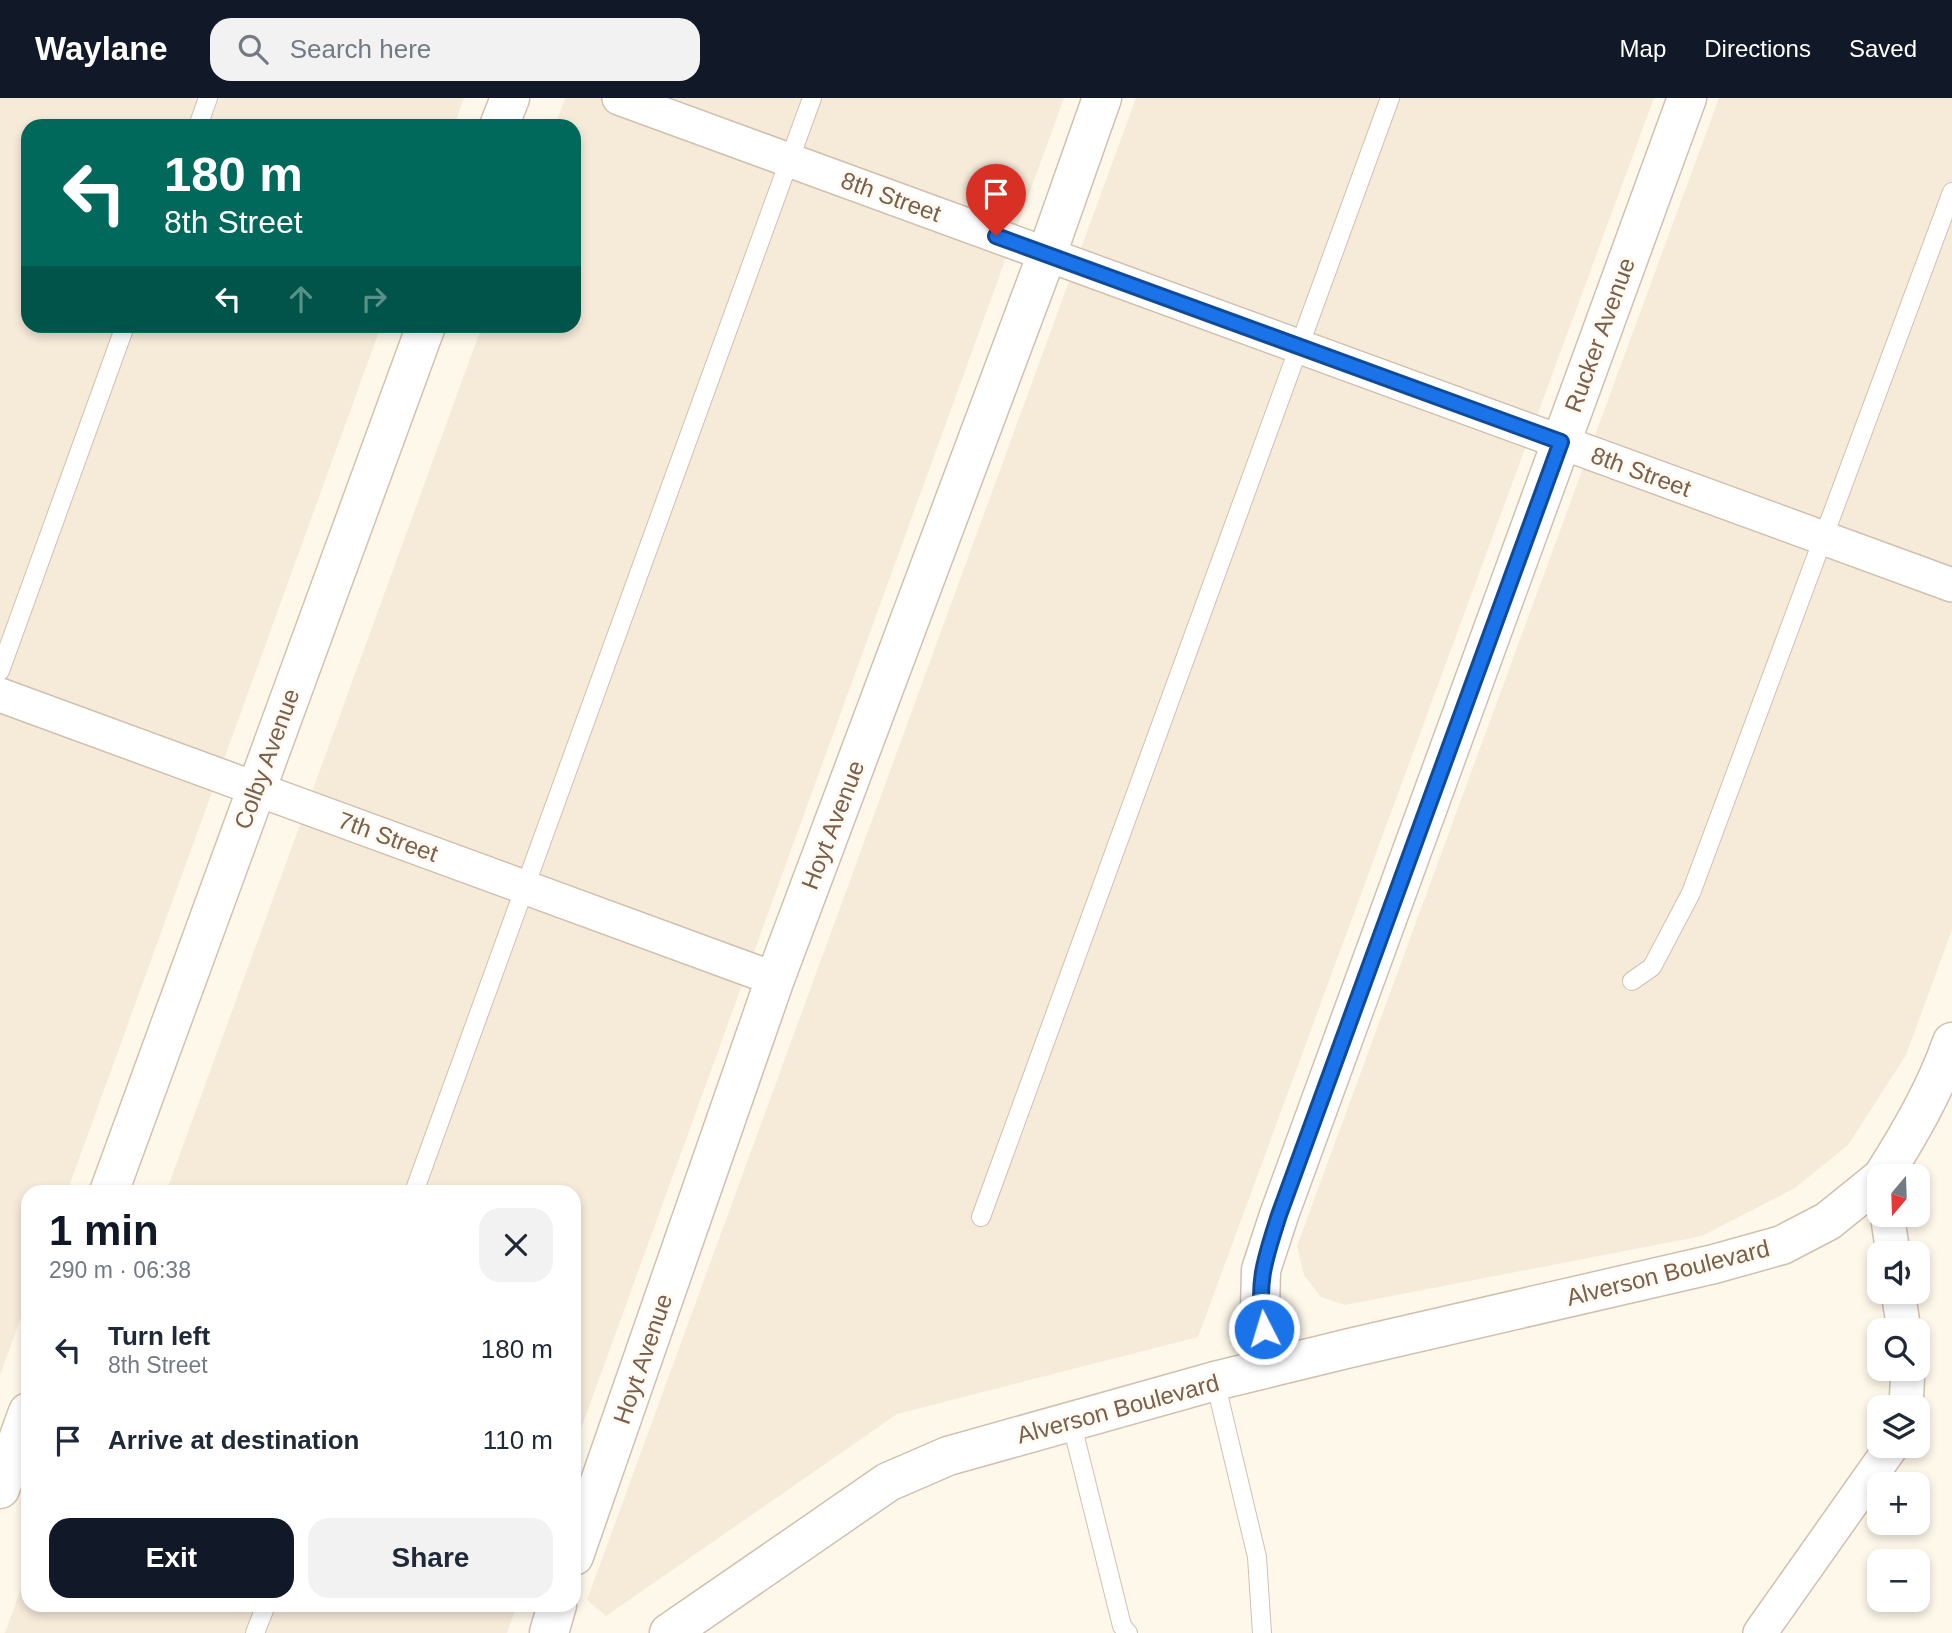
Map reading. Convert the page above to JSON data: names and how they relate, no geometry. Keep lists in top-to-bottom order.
{
  "streets": {
    "street": [
      "8th Street",
      "Rucker Avenue",
      "Colby Avenue",
      "Hoyt Avenue",
      "7th Street",
      "Alverson Boulevard"
    ]
  },
  "crossings": [
    ["8th Street", "Rucker Avenue"],
    ["8th Street", "Hoyt Avenue"],
    ["Rucker Avenue", "Alverson Boulevard"],
    ["Colby Avenue", "7th Street"],
    ["Hoyt Avenue", "7th Street"]
  ],
  "north": "bottom",
  "page": {
    "header": "Waylane",
    "search": "Search here",
    "nav": ["Map", "Directions", "Saved"],
    "turn": ["180 m", "8th Street"],
    "map_buttons": ["+", "−"],
    "heading": ["1 min", "290 m · 06:38"],
    "list": [
      {
        "name": "Turn left",
        "note": "8th Street",
        "value": "180 m"
      },
      {
        "name": "Arrive at destination",
        "value": "110 m"
      }
    ],
    "buttons": ["Exit", "Share"]
  }
}
